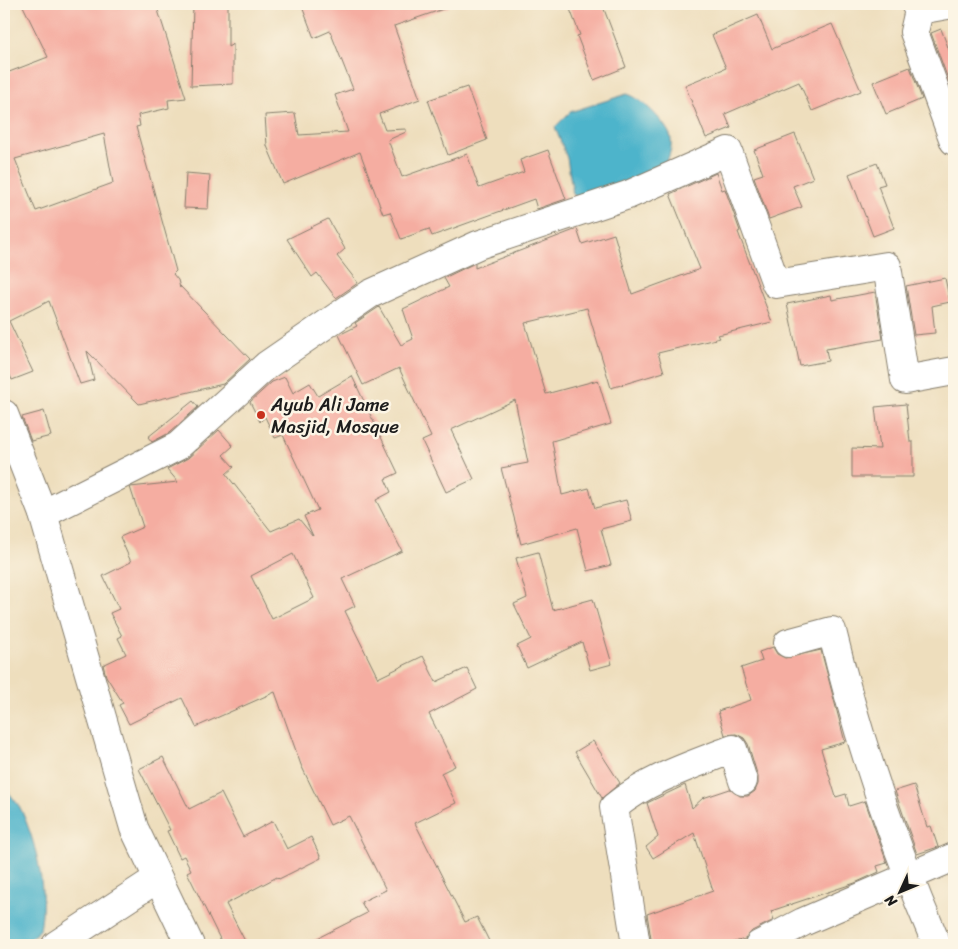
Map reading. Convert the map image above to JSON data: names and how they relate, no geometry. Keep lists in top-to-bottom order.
{
  "places": ["Ayub Ali Jame Masjid, Mosque"],
  "north": "bottom left"
}
